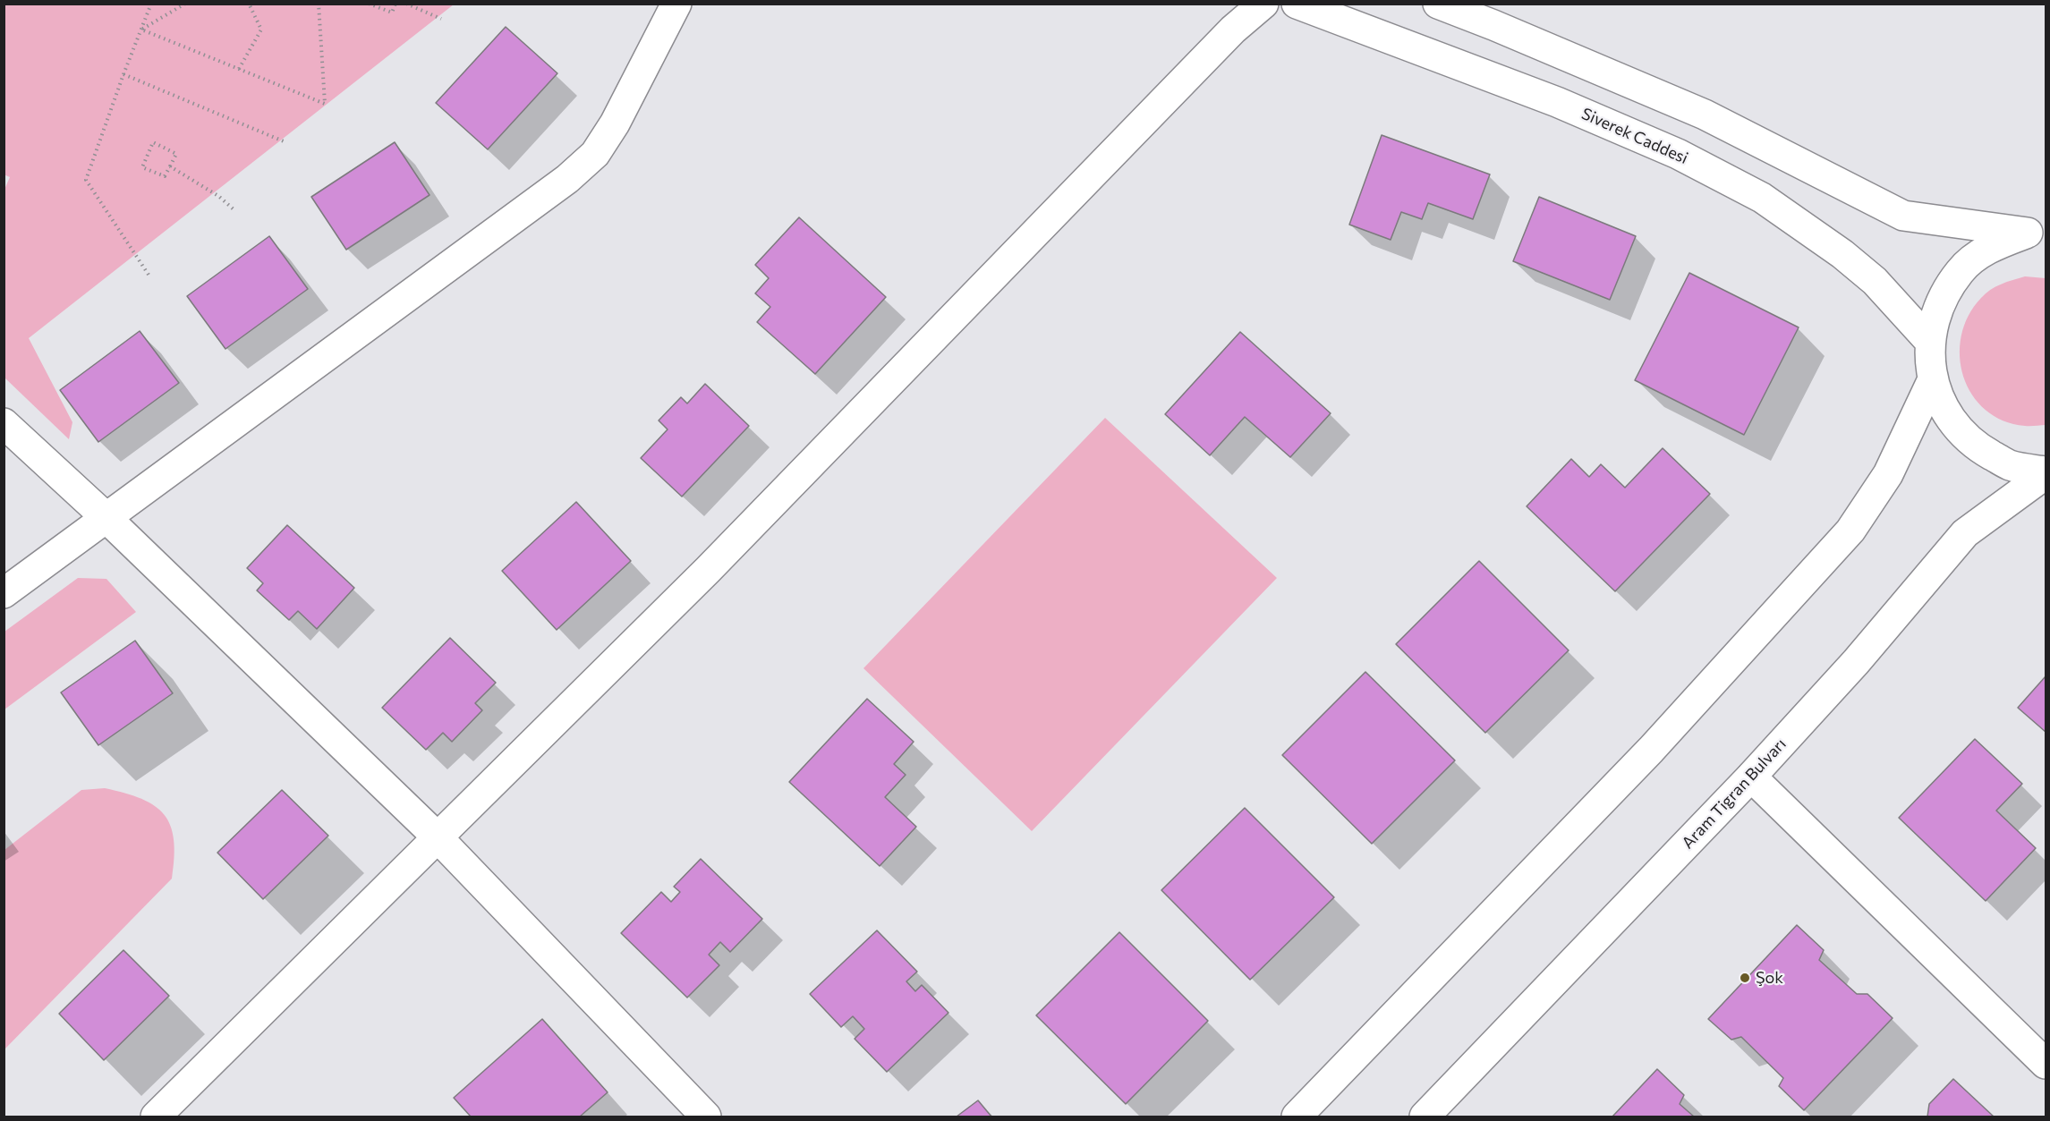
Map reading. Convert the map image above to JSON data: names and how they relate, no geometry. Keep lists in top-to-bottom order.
{
  "streets": {
    "street": ["Siverek Caddesi", "Aram Tigran Bulvarı"]
  },
  "places": ["Şok"]
}
